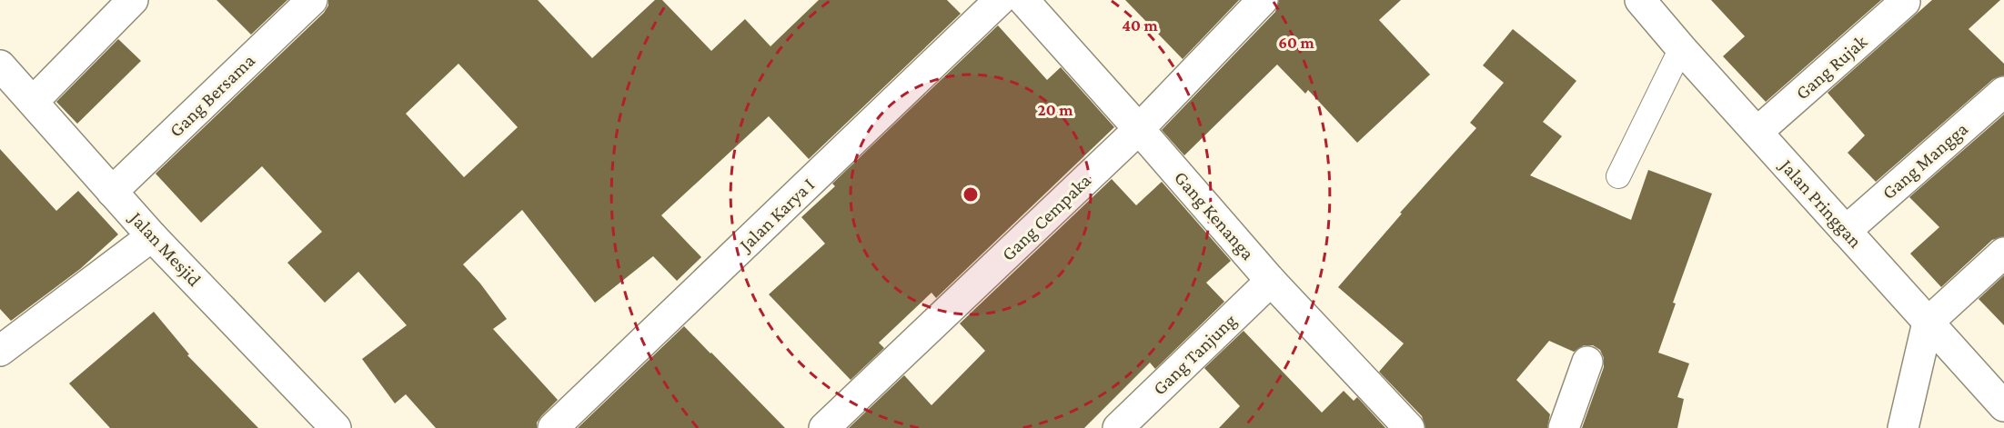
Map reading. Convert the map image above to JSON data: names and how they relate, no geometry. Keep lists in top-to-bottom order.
{
  "streets": {
    "street": [
      "Gang Rujak",
      "Gang Bersama",
      "Gang Mangga",
      "Jalan Pringgan",
      "Jalan Karya I",
      "Gang Kenanga",
      "Gang Cempaka",
      "Jalan Mesjid",
      "Gang Tanjung"
    ]
  },
  "crossings": [
    ["Gang Rujak", "Jalan Pringgan"],
    ["Gang Bersama", "Jalan Mesjid"],
    ["Gang Mangga", "Jalan Pringgan"],
    ["Gang Kenanga", "Gang Cempaka"],
    ["Gang Kenanga", "Gang Tanjung"]
  ],
  "rings": ["40 m", "60 m", "20 m"]
}
